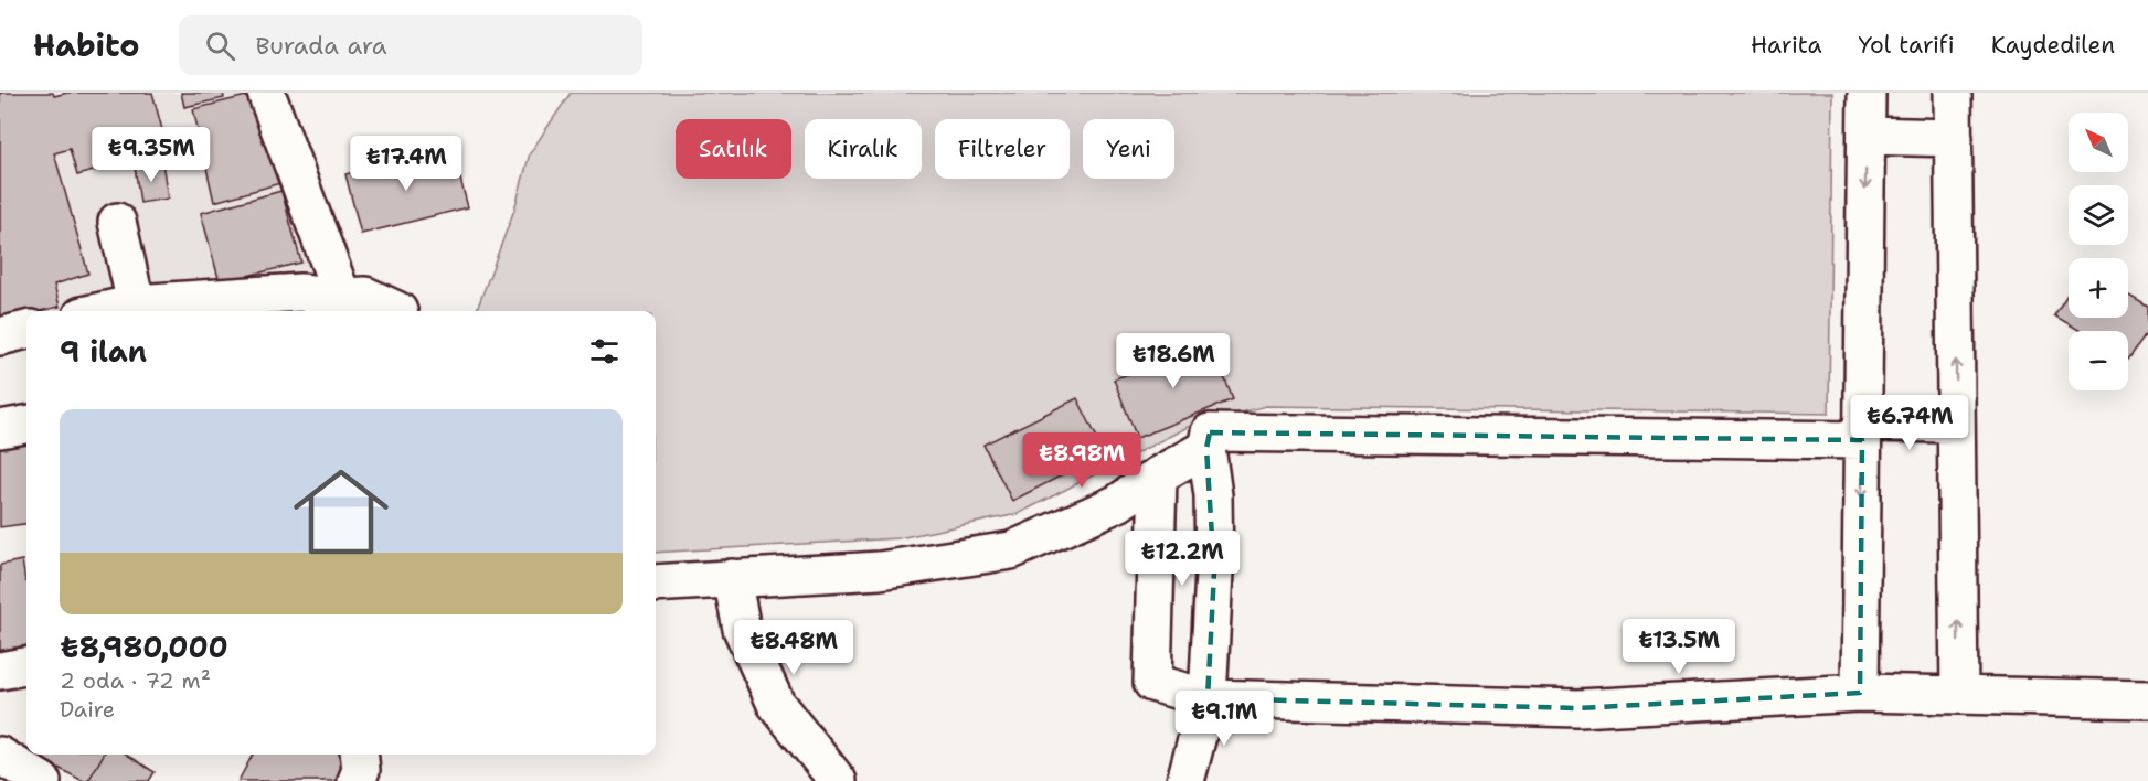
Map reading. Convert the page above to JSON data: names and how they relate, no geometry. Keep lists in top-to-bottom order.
{
  "north": "top left",
  "page": {
    "header": "Habito",
    "search": "Burada ara",
    "nav": ["Harita", "Yol tarifi", "Kaydedilen"],
    "map_buttons": ["+", "−"],
    "chip": [
      "Satılık",
      "Kiralık",
      "Filtreler",
      "Yeni"
    ],
    "price": [
      "₺9.35M",
      "₺17.4M",
      "₺18.6M",
      "₺6.74M",
      "₺8.98M",
      "₺12.2M",
      "₺13.5M",
      "₺8.48M",
      "₺9.1M"
    ],
    "heading": "9 ilan",
    "list": [
      {
        "name": "₺8,980,000",
        "note": "2 oda · 72 m² · Daire"
      }
    ]
  }
}
